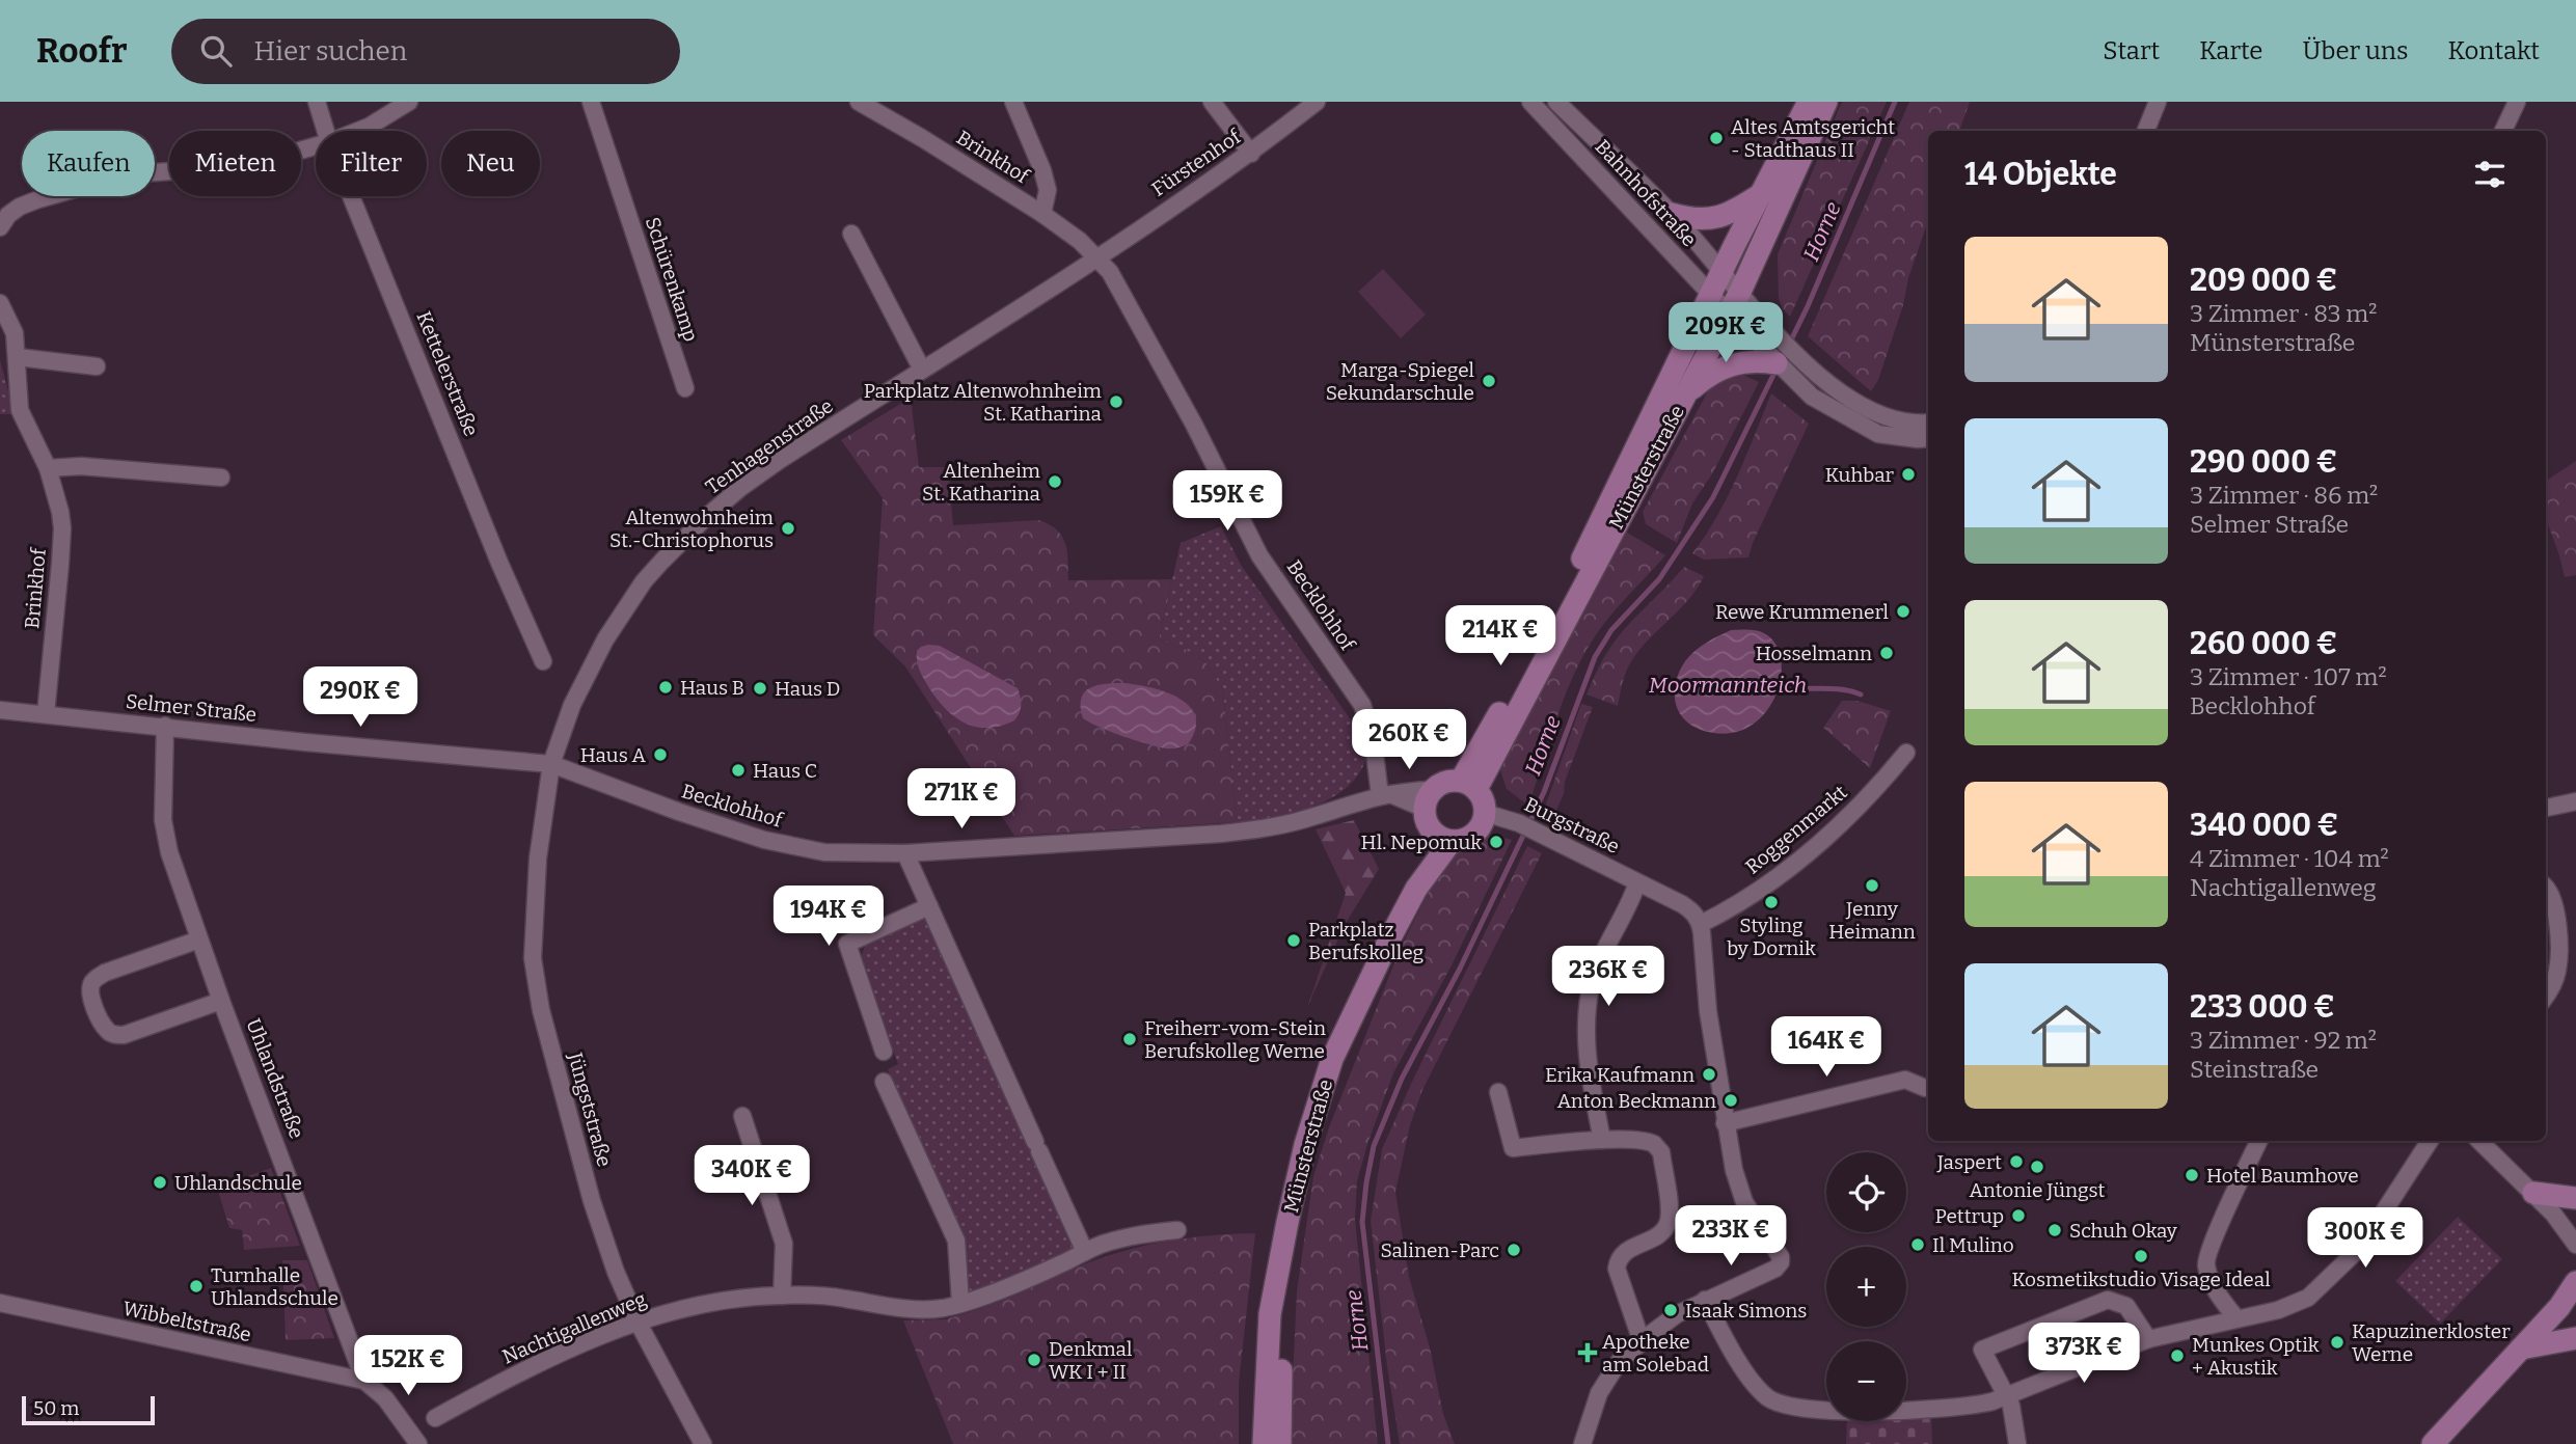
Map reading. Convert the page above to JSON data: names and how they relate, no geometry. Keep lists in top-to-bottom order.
{
  "streets": {
    "main road": ["Münsterstraße"],
    "street": [
      "Brinkhof",
      "Fürstenhof",
      "Bahnhofstraße",
      "Schürenkamp",
      "Kettelerstraße",
      "Tenhagenstraße",
      "Becklohhof",
      "Selmer Straße",
      "Burgstraße",
      "Roggenmarkt",
      "Uhlandstraße",
      "Jüngststraße",
      "Wibbeltstraße",
      "Nachtigallenweg"
    ]
  },
  "crossings": [
    ["Brinkhof", "Fürstenhof"],
    ["Brinkhof", "Tenhagenstraße"],
    ["Brinkhof", "Becklohhof"],
    ["Brinkhof", "Selmer Straße"],
    ["Fürstenhof", "Tenhagenstraße"],
    ["Fürstenhof", "Becklohhof"],
    ["Bahnhofstraße", "Münsterstraße"],
    ["Tenhagenstraße", "Becklohhof"],
    ["Tenhagenstraße", "Selmer Straße"],
    ["Tenhagenstraße", "Jüngststraße"],
    ["Münsterstraße", "Becklohhof"],
    ["Münsterstraße", "Burgstraße"],
    ["Becklohhof", "Selmer Straße"],
    ["Becklohhof", "Burgstraße"],
    ["Becklohhof", "Jüngststraße"],
    ["Selmer Straße", "Uhlandstraße"],
    ["Selmer Straße", "Jüngststraße"],
    ["Burgstraße", "Roggenmarkt"],
    ["Uhlandstraße", "Wibbeltstraße"],
    ["Jüngststraße", "Nachtigallenweg"]
  ],
  "water": ["Horne", "Moormannteich"],
  "places": {
    "other": [
      "Altes Amtsgericht - Stadthaus II",
      "Marga-Spiegel Sekundarschule",
      "Parkplatz Altenwohnheim St. Katharina",
      "Kuhbar",
      "Altenheim St. Katharina",
      "Altenwohnheim St.-Christophorus",
      "Rewe Krummenerl",
      "Hosselmann",
      "Haus B",
      "Haus D",
      "Haus A",
      "Haus C",
      "Hl. Nepomuk",
      "Jenny Heimann",
      "Styling by Dornik",
      "Parkplatz Berufskolleg",
      "Freiherr-vom-Stein Berufskolleg Werne",
      "Erika Kaufmann",
      "Anton Beckmann",
      "Jaspert",
      "Antonie Jüngst",
      "Hotel Baumhove",
      "Uhlandschule",
      "Pettrup",
      "Schuh Okay",
      "Il Mulino",
      "Salinen-Parc",
      "Kosmetikstudio Visage Ideal",
      "Turnhalle Uhlandschule",
      "Isaak Simons",
      "Kapuzinerkloster Werne",
      "Munkes Optik + Akustik",
      "Denkmal WK I + II"
    ],
    "health": ["Apotheke am Solebad"]
  },
  "scale_bar": "50 m",
  "page": {
    "header": "Roofr",
    "search": "Hier suchen",
    "nav": [
      "Start",
      "Karte",
      "Über uns",
      "Kontakt"
    ],
    "chip": [
      "Kaufen",
      "Mieten",
      "Filter",
      "Neu"
    ],
    "heading": "14 Objekte",
    "list": [
      {
        "name": "209 000 €",
        "note": "3 Zimmer · 83 m² · Münsterstraße"
      },
      {
        "name": "290 000 €",
        "note": "3 Zimmer · 86 m² · Selmer Straße"
      },
      {
        "name": "260 000 €",
        "note": "3 Zimmer · 107 m² · Becklohhof"
      },
      {
        "name": "340 000 €",
        "note": "4 Zimmer · 104 m² · Nachtigallenweg"
      },
      {
        "name": "233 000 €",
        "note": "3 Zimmer · 92 m² · Steinstraße"
      }
    ],
    "price": [
      "209K €",
      "159K €",
      "214K €",
      "290K €",
      "260K €",
      "271K €",
      "194K €",
      "236K €",
      "164K €",
      "340K €",
      "233K €",
      "300K €",
      "373K €",
      "152K €"
    ],
    "map_buttons": ["+", "−"],
    "scale": "50 m"
  }
}
